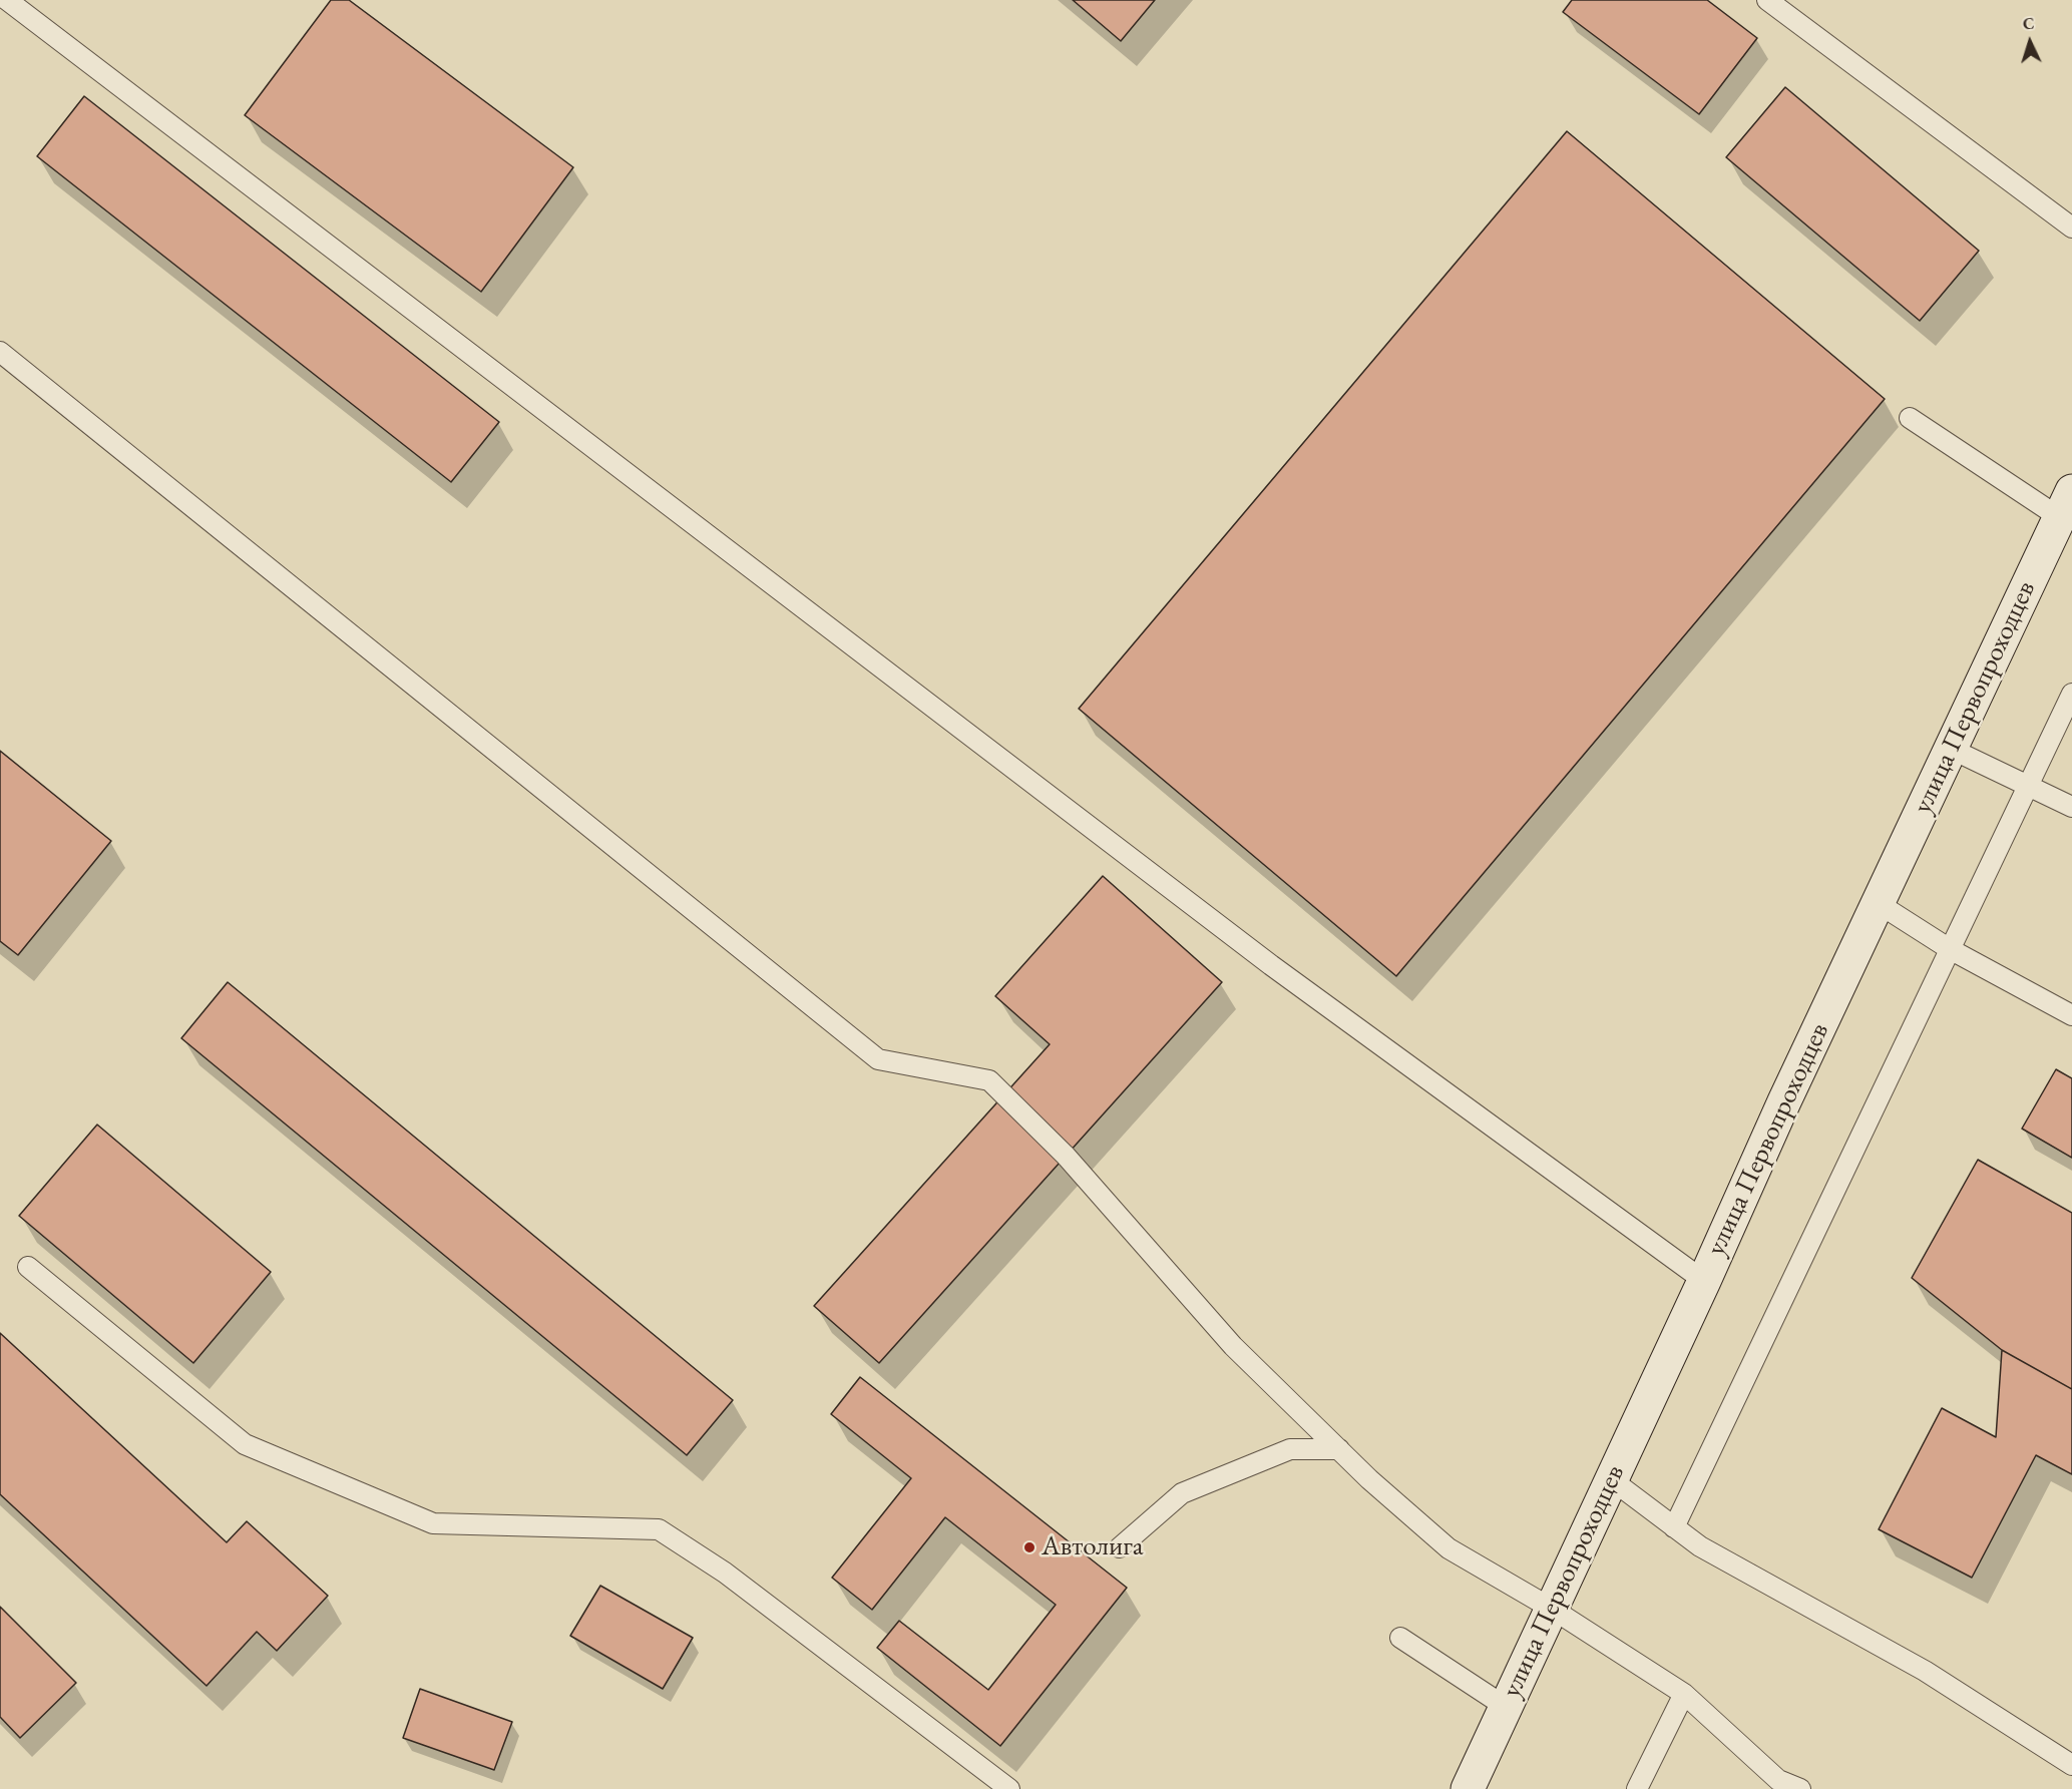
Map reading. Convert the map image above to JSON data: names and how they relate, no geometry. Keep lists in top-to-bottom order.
{
  "streets": {
    "street": ["улица Первопроходцев"]
  },
  "places": ["Автолига"],
  "north": "top"
}
